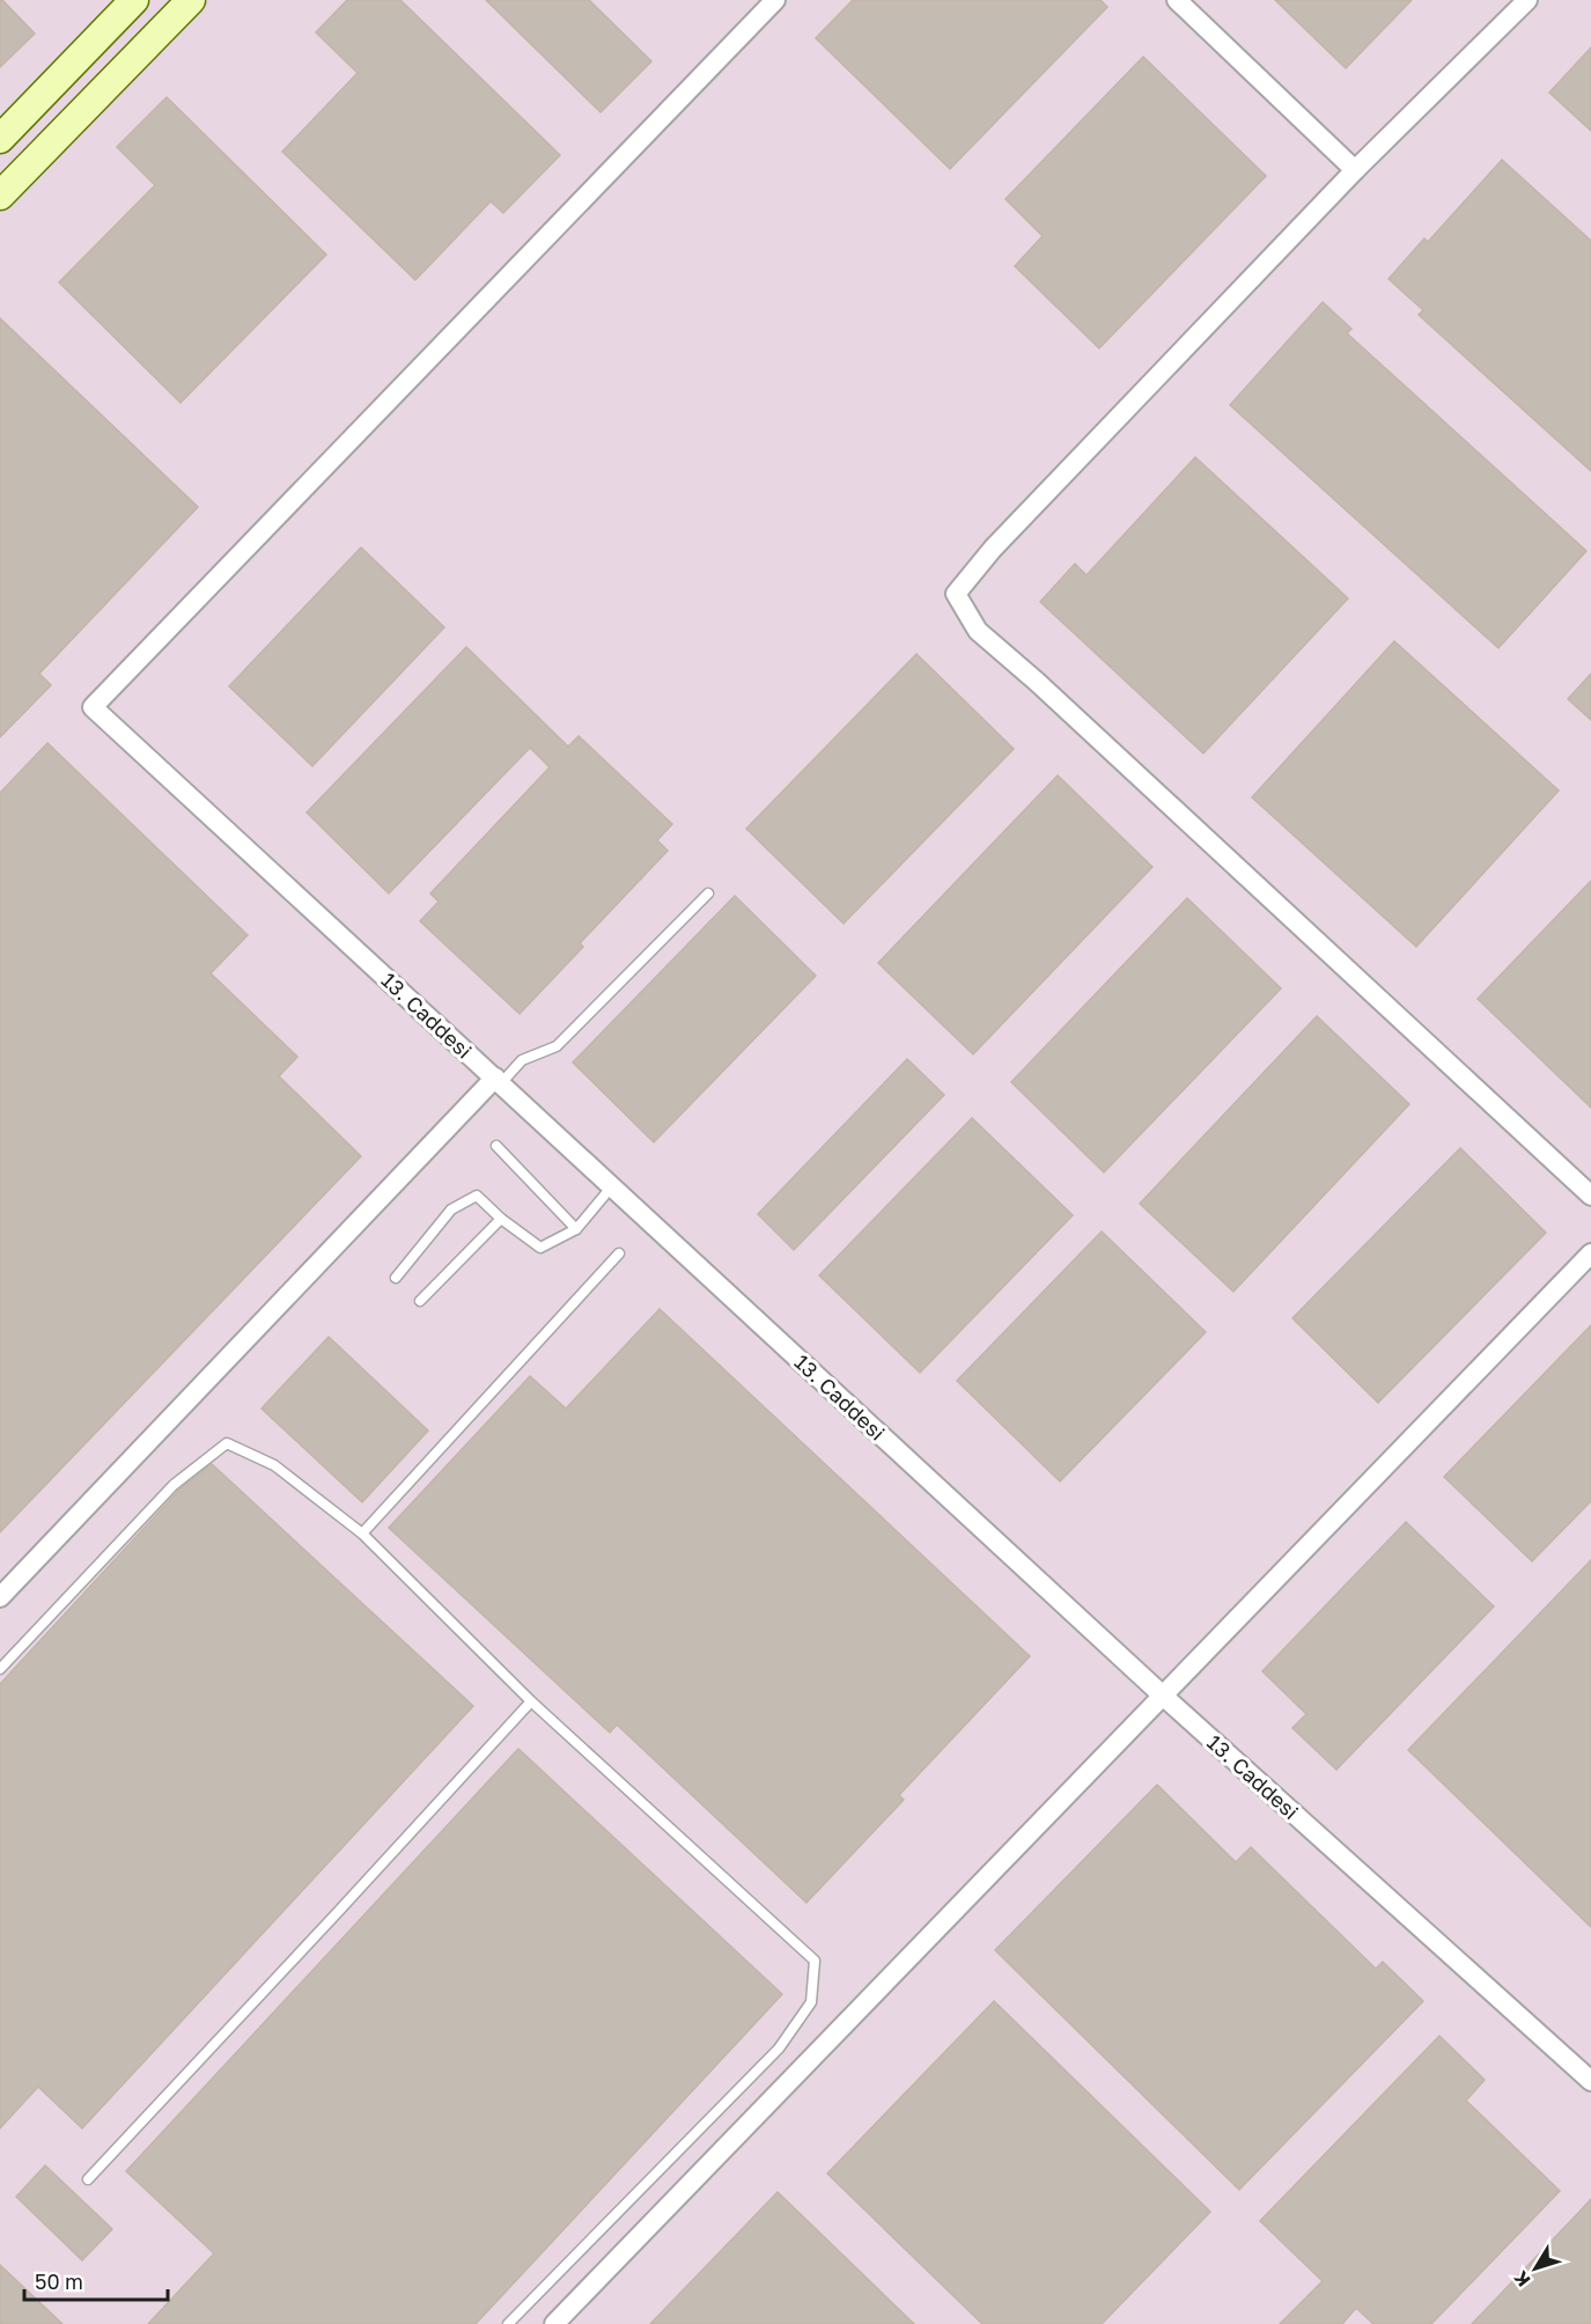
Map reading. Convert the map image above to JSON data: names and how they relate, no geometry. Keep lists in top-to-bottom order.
{
  "streets": {
    "street": ["13. Caddesi"]
  },
  "scale_bar": "50 m",
  "north": "bottom left"
}
